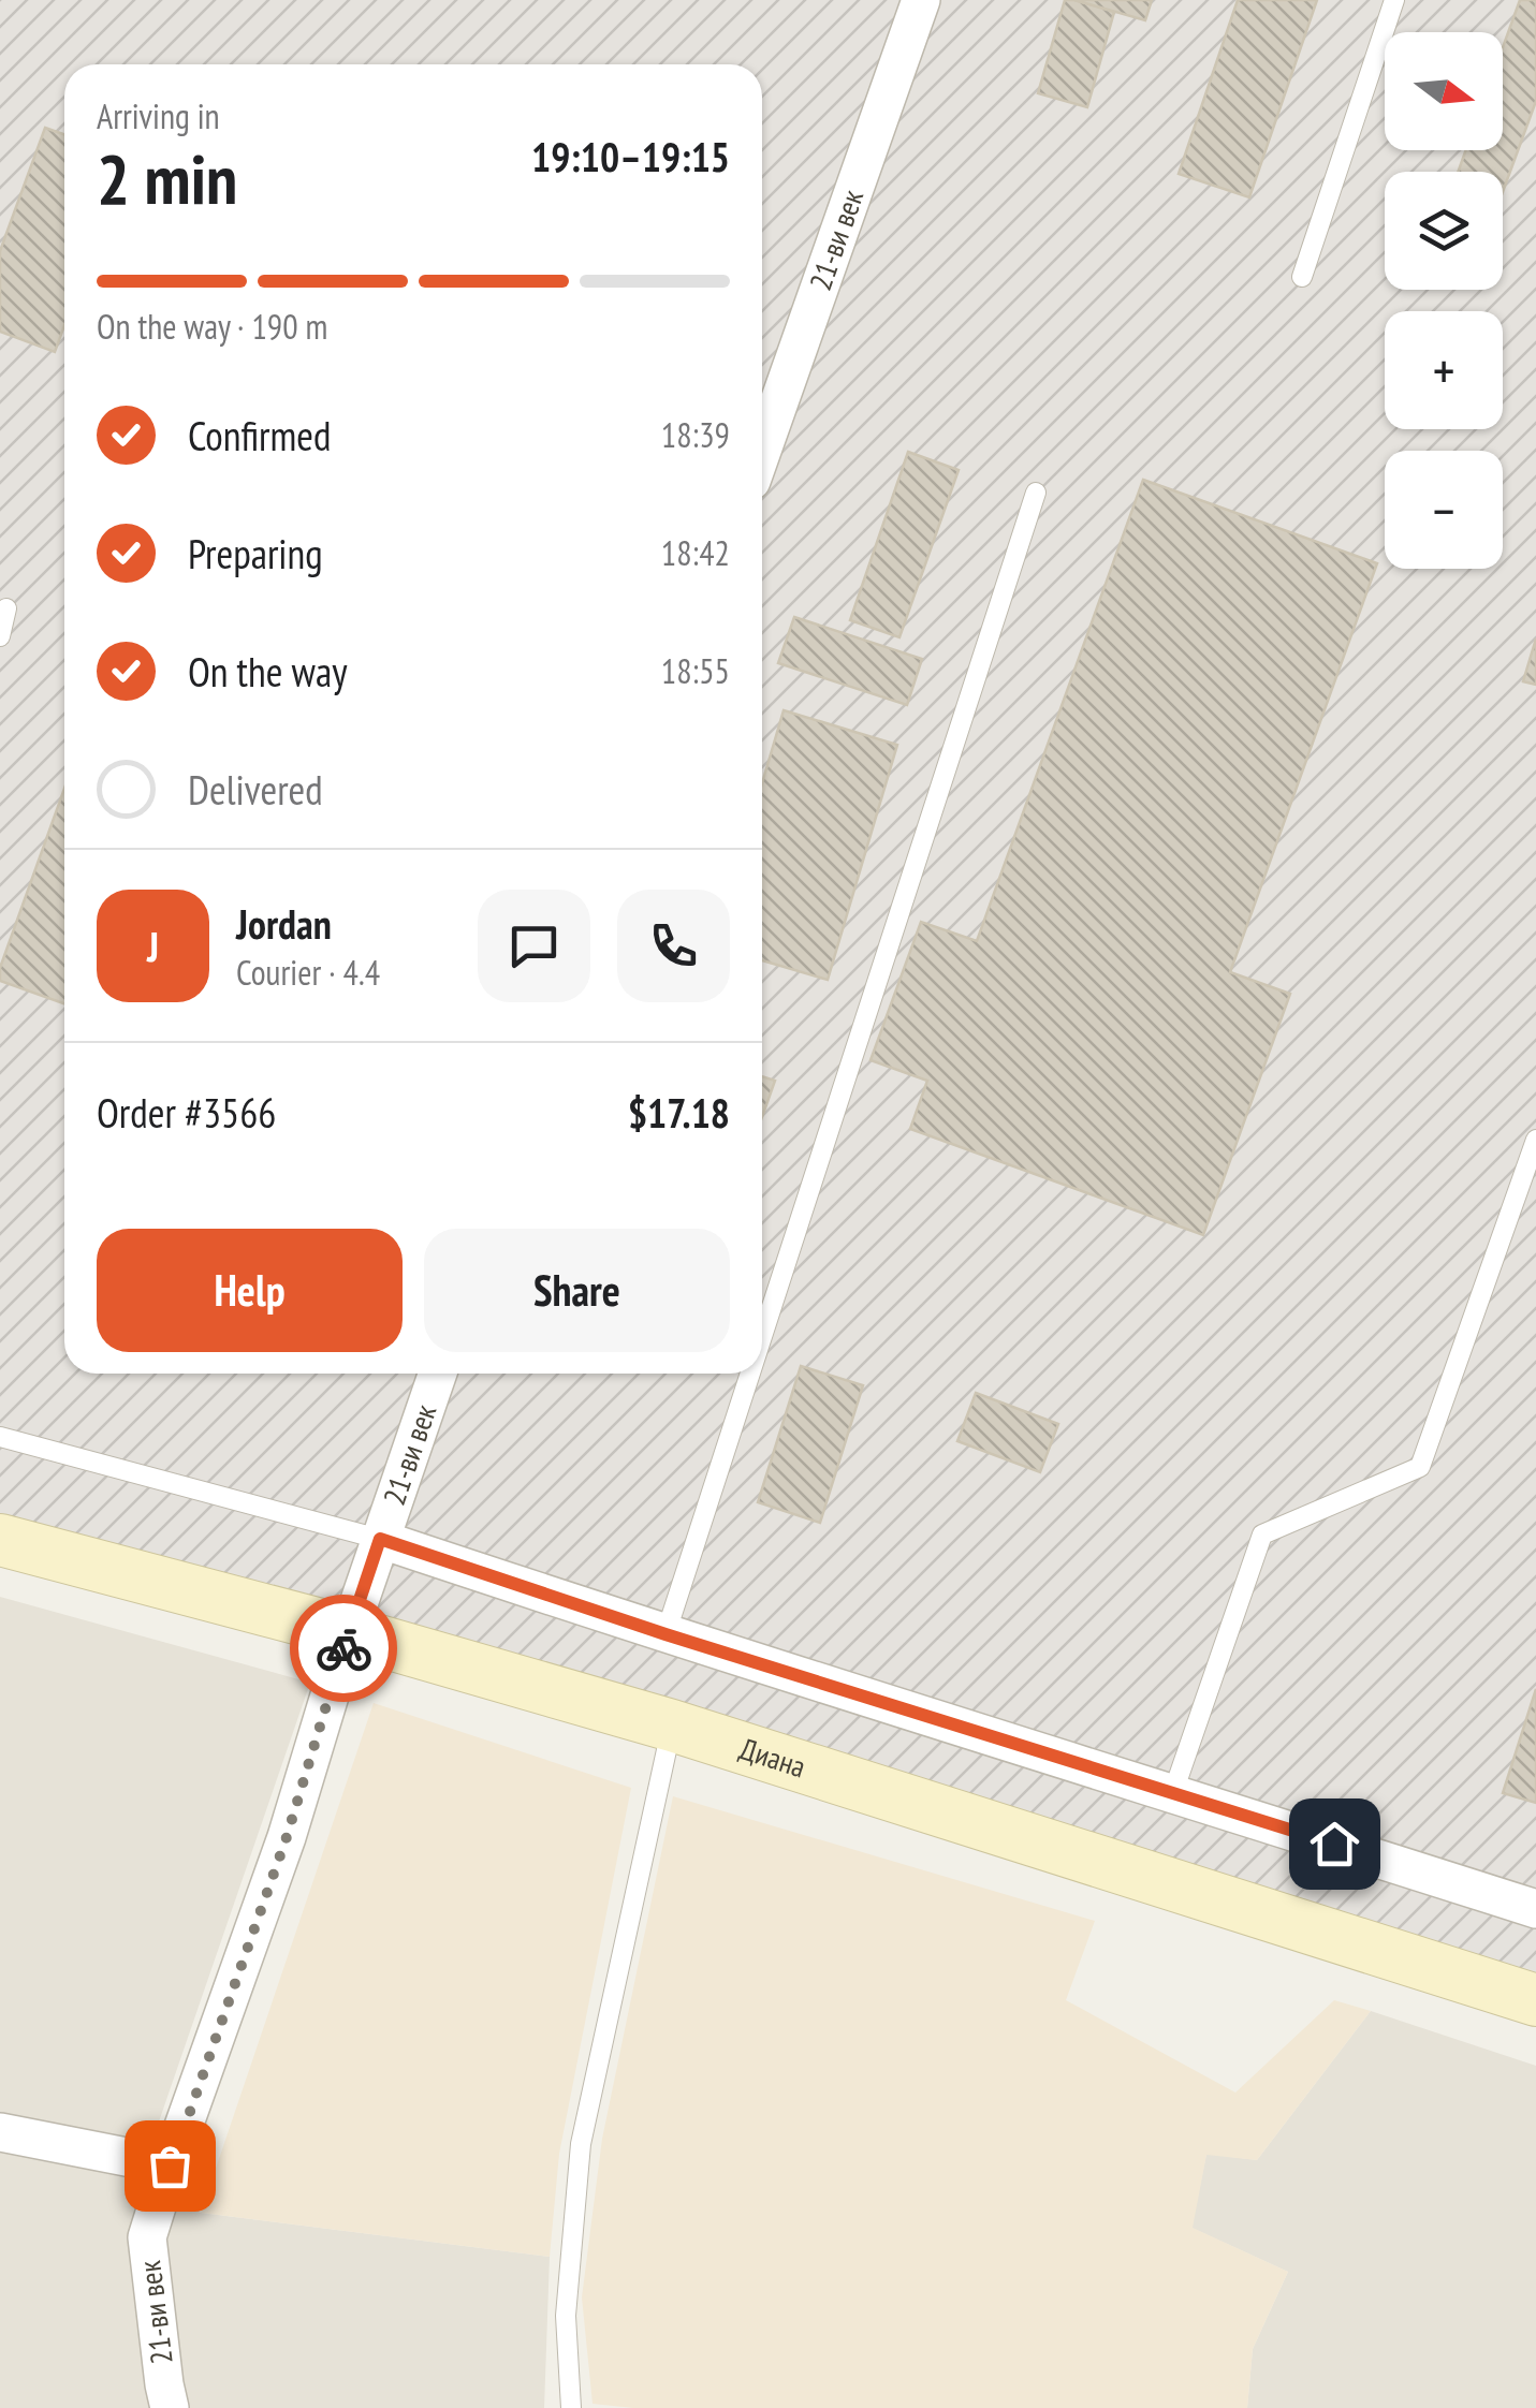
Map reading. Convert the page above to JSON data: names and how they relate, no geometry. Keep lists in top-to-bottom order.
{
  "streets": {
    "main road": ["Диана"],
    "street": ["21-ви век"]
  },
  "crossings": [
    ["21-ви век", "Диана"]
  ],
  "north": "right",
  "page": {
    "map_buttons": ["+", "−"],
    "heading": ["2 min", "Arriving in", "19:10–19:15"],
    "panel": [
      "Jordan",
      "Courier · 4.4",
      "Order #3566",
      "$17.18"
    ],
    "bar": "On the way · 190 m",
    "list": [
      ["Confirmed", "18:39"],
      ["Preparing", "18:42"],
      ["On the way", "18:55"],
      "Delivered"
    ],
    "round": "J",
    "buttons": ["Help", "Share"]
  }
}
